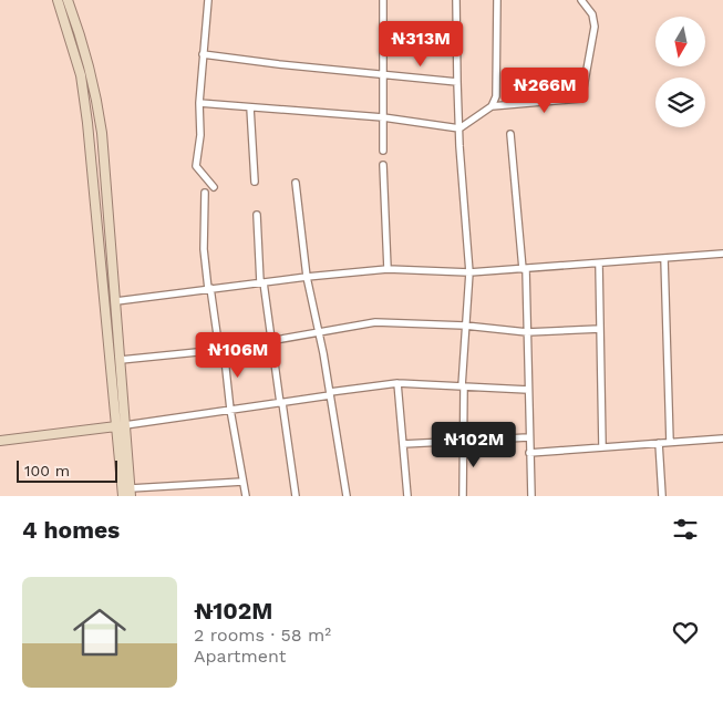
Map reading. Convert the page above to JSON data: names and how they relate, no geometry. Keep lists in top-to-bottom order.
{
  "scale_bar": "100 m",
  "north": "bottom",
  "page": {
    "price": [
      "₦313M",
      "₦266M",
      "₦106M",
      "₦102M"
    ],
    "scale": "100 m",
    "heading": "4 homes",
    "list": [
      {
        "name": "₦102M",
        "note": "2 rooms · 58 m² · Apartment"
      }
    ]
  }
}
